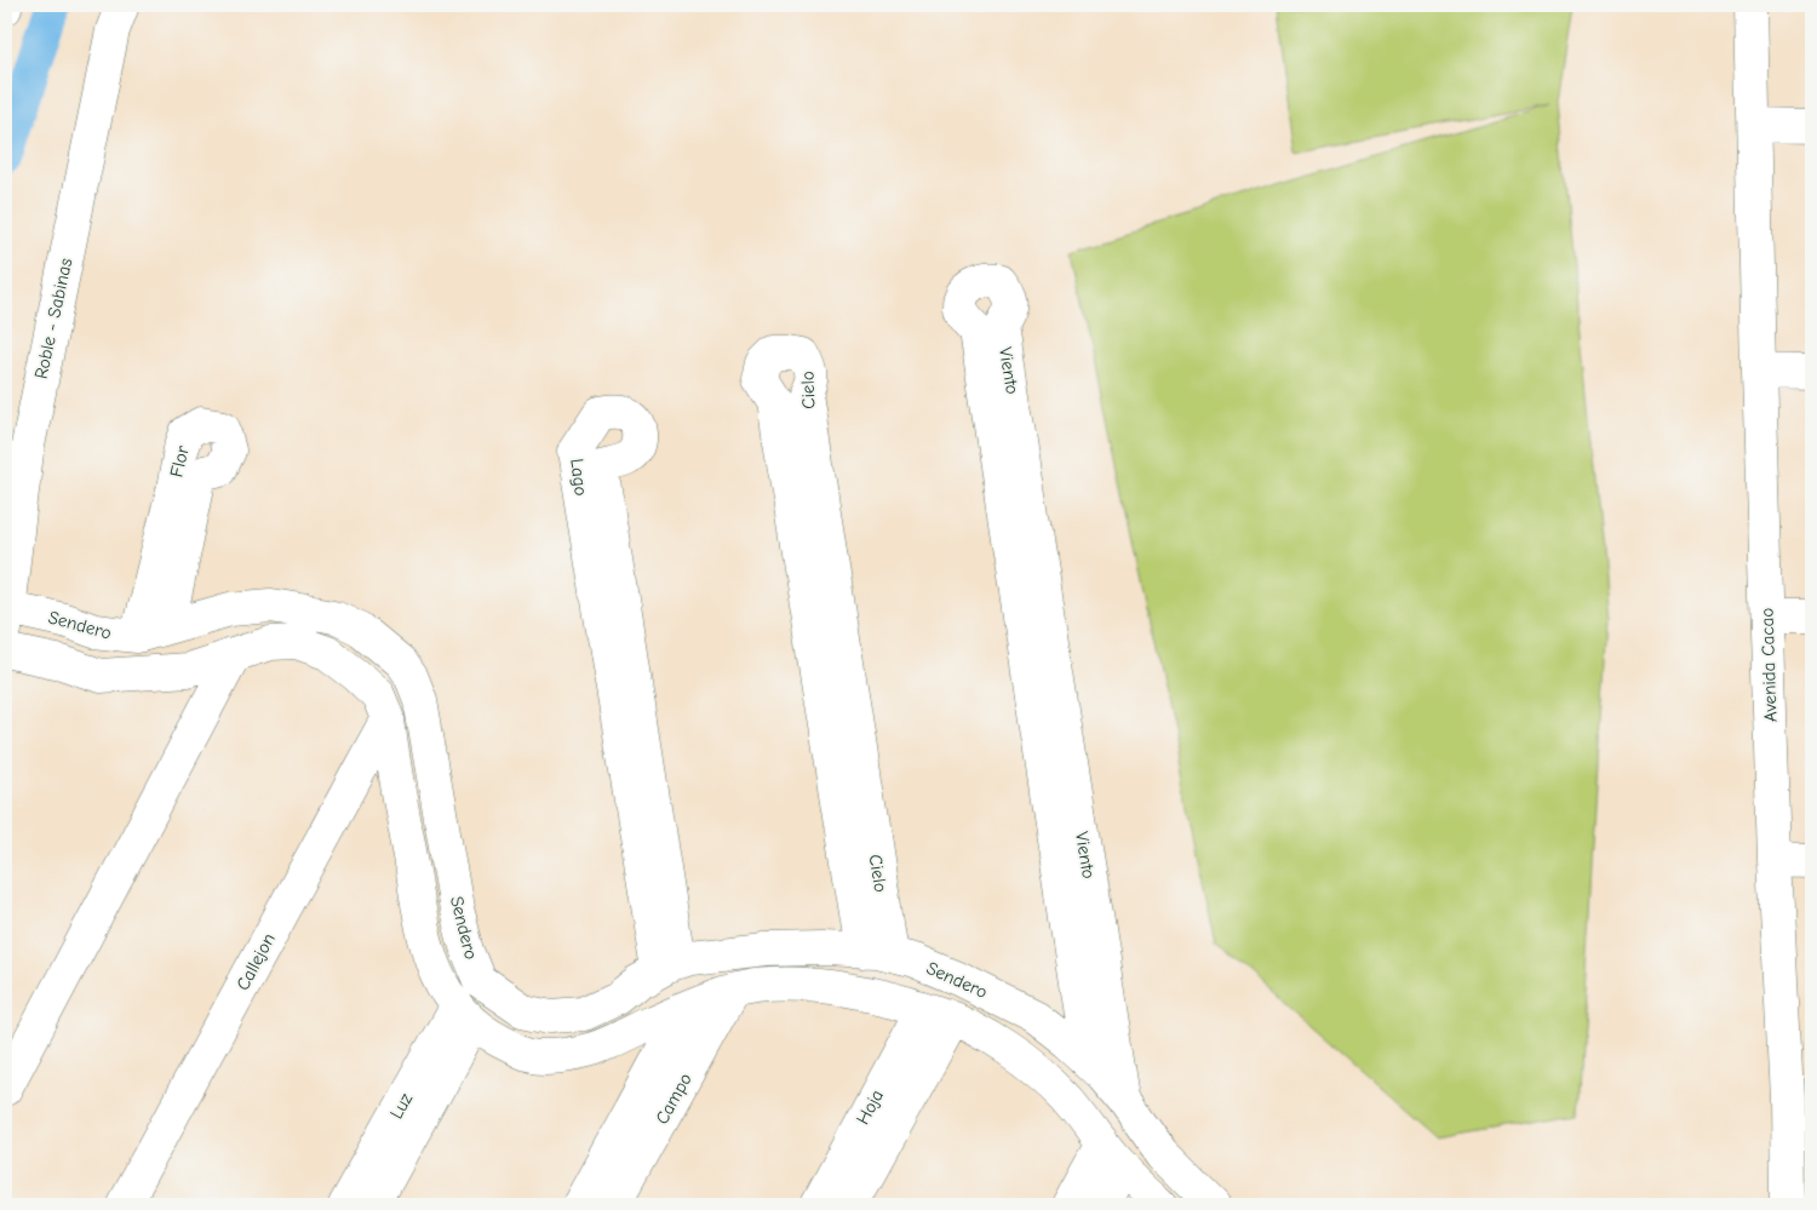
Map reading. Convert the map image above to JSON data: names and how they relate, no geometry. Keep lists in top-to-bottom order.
{
  "streets": {
    "street": [
      "Roble - Sabinas",
      "Viento",
      "Cielo",
      "Flor",
      "Lago",
      "Sendero",
      "Avenida Cacao",
      "Callejon",
      "Campo",
      "Luz",
      "Hoja"
    ]
  },
  "crossings": [
    ["Roble - Sabinas", "Sendero"],
    ["Viento", "Sendero"],
    ["Cielo", "Sendero"],
    ["Flor", "Sendero"],
    ["Lago", "Sendero"],
    ["Sendero", "Callejon"],
    ["Sendero", "Campo"],
    ["Sendero", "Luz"],
    ["Sendero", "Hoja"]
  ]
}
